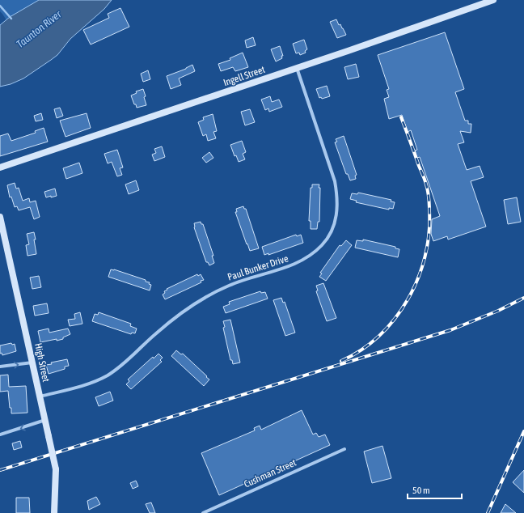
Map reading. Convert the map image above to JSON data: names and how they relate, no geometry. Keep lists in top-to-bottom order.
{
  "streets": {
    "street": [
      "Ingell Street",
      "Paul Bunker Drive",
      "High Street",
      "Cushman Street"
    ]
  },
  "crossings": [
    ["Ingell Street", "Paul Bunker Drive"],
    ["Paul Bunker Drive", "High Street"]
  ],
  "water": ["Taunton River"],
  "scale_bar": "50 m"
}
